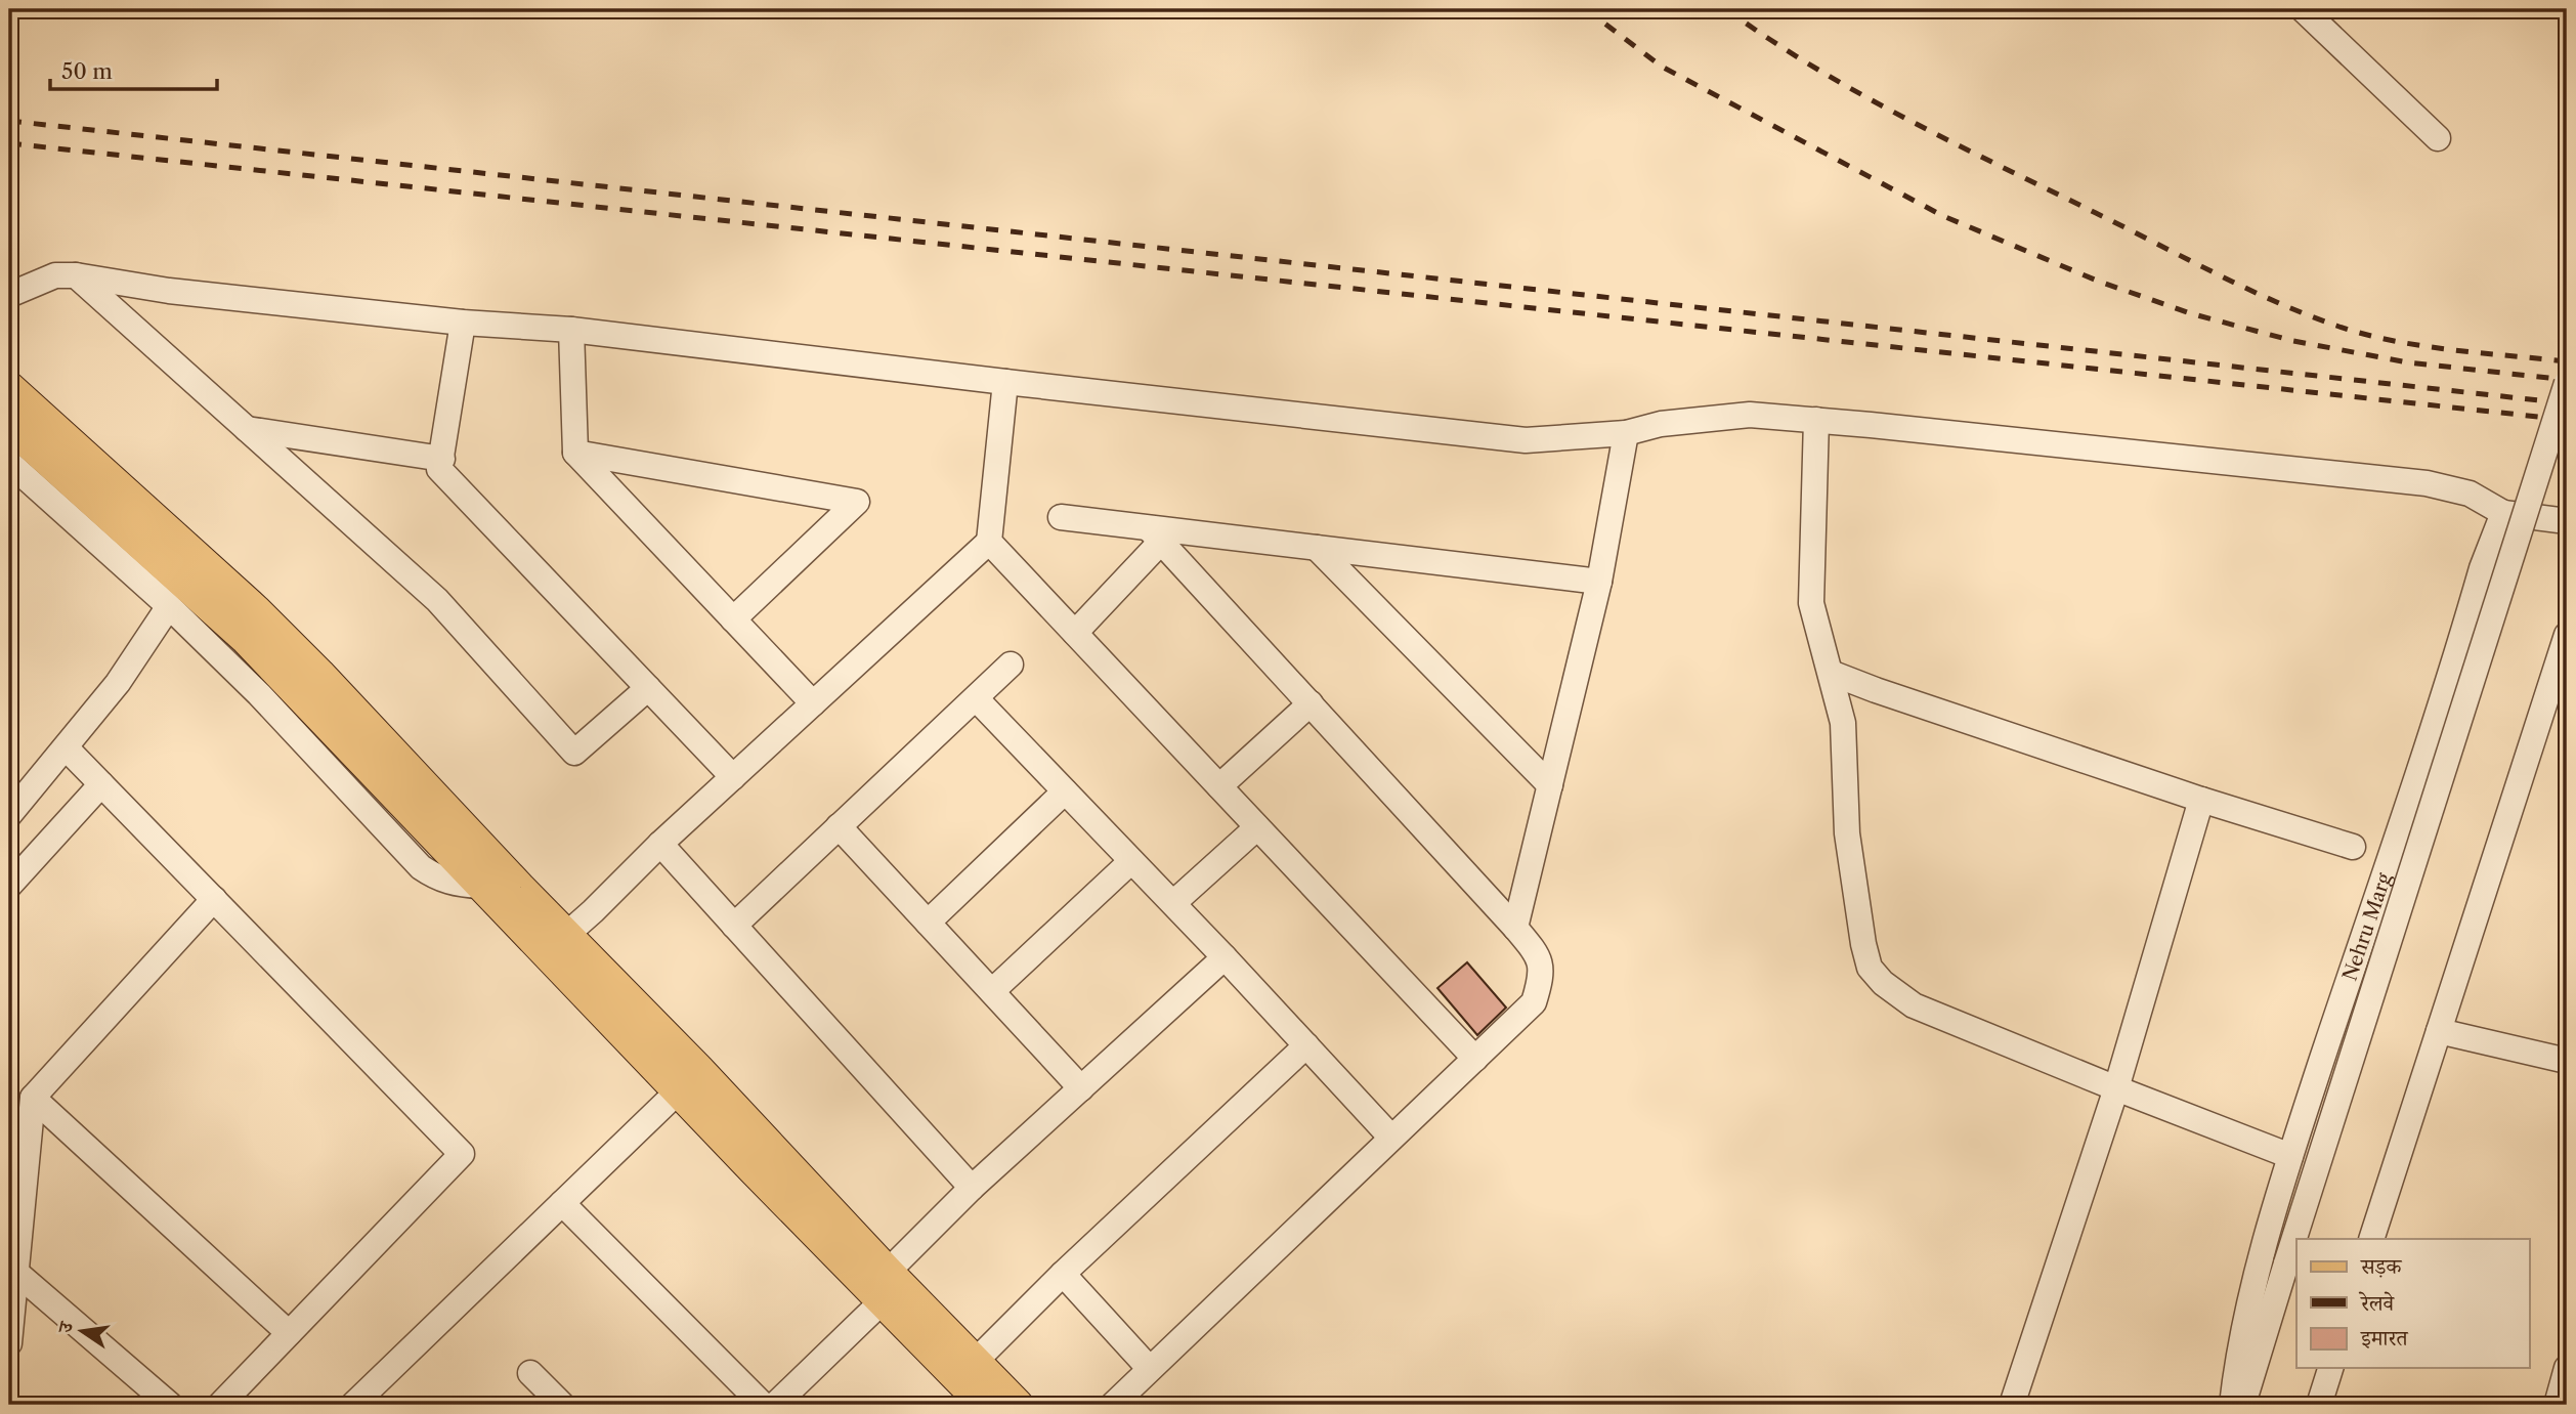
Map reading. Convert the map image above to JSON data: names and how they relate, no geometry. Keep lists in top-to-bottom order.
{
  "streets": {
    "street": ["Nehru Marg"]
  },
  "legend": ["सड़क", "रेलवे", "इमारत"],
  "scale_bar": "50 m",
  "north": "left"
}
